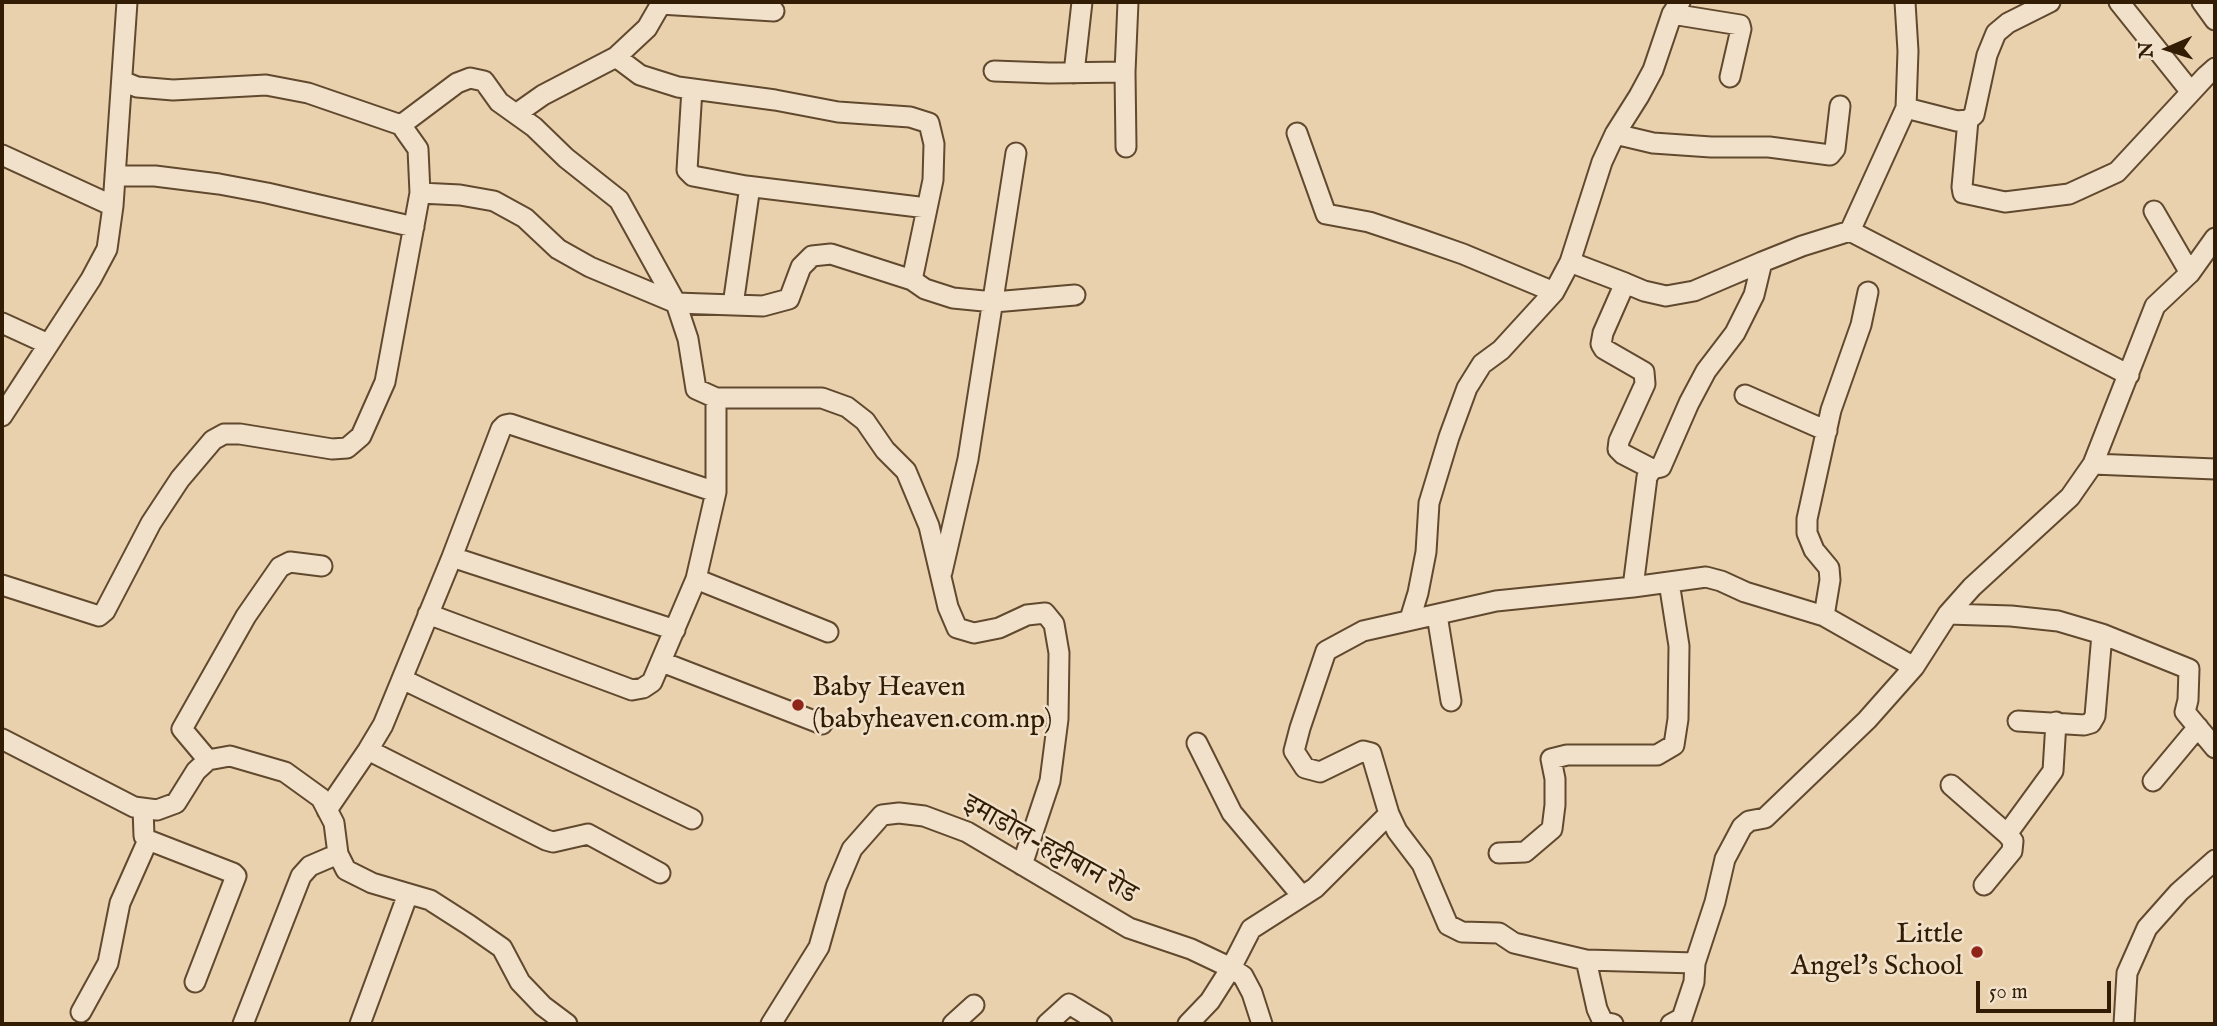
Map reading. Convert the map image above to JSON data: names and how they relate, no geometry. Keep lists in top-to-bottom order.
{
  "streets": {
    "street": ["इमाडोल-हट्टीबान रोड"]
  },
  "places": ["Baby Heaven (babyheaven.com.np)", "Little Angel's School"],
  "scale_bar": "50 m",
  "north": "left"
}
